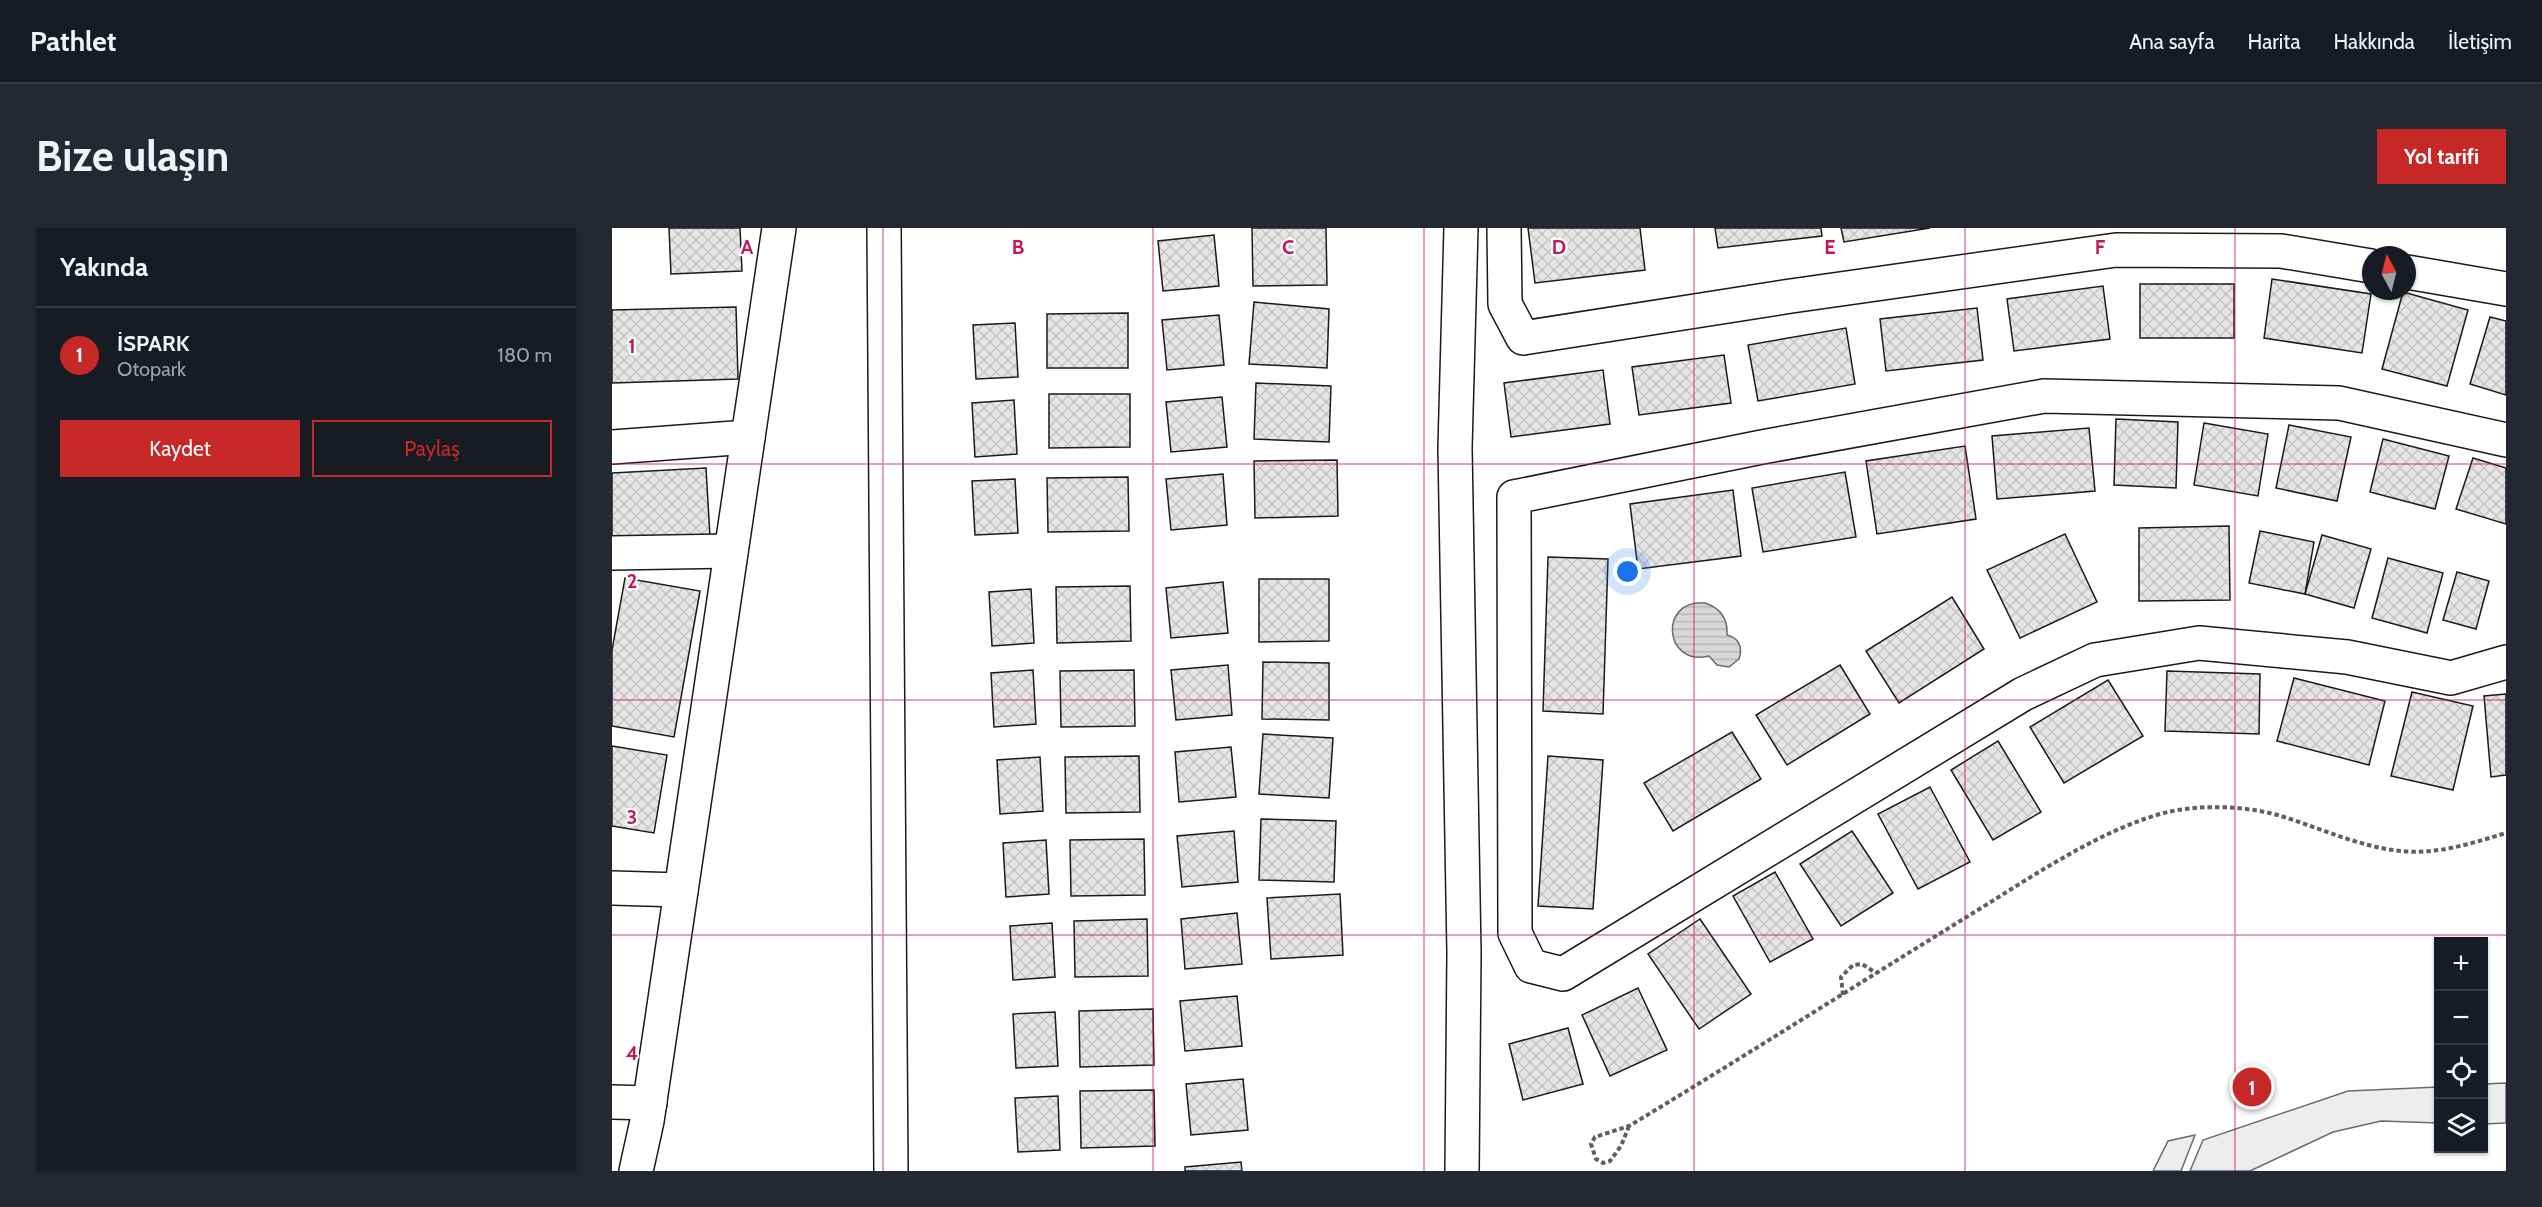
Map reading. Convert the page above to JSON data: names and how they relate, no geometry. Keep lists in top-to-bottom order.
{
  "north": "top",
  "page": {
    "header": "Pathlet",
    "nav": [
      "Ana sayfa",
      "Harita",
      "Hakkında",
      "İletişim"
    ],
    "buttons": [
      "Yol tarifi",
      ["Kaydet", "Paylaş"]
    ],
    "title": "Bize ulaşın",
    "heading": "Yakında",
    "list": [
      {
        "mark": "1",
        "name": "İSPARK",
        "note": "Otopark",
        "value": "180 m"
      }
    ],
    "map_buttons": ["+", "−"],
    "pins": "1"
  },
  "grid": {
    "columns": [
      "A",
      "B",
      "C",
      "D",
      "E",
      "F"
    ],
    "rows": [
      "1",
      "2",
      "3",
      "4"
    ]
  }
}
